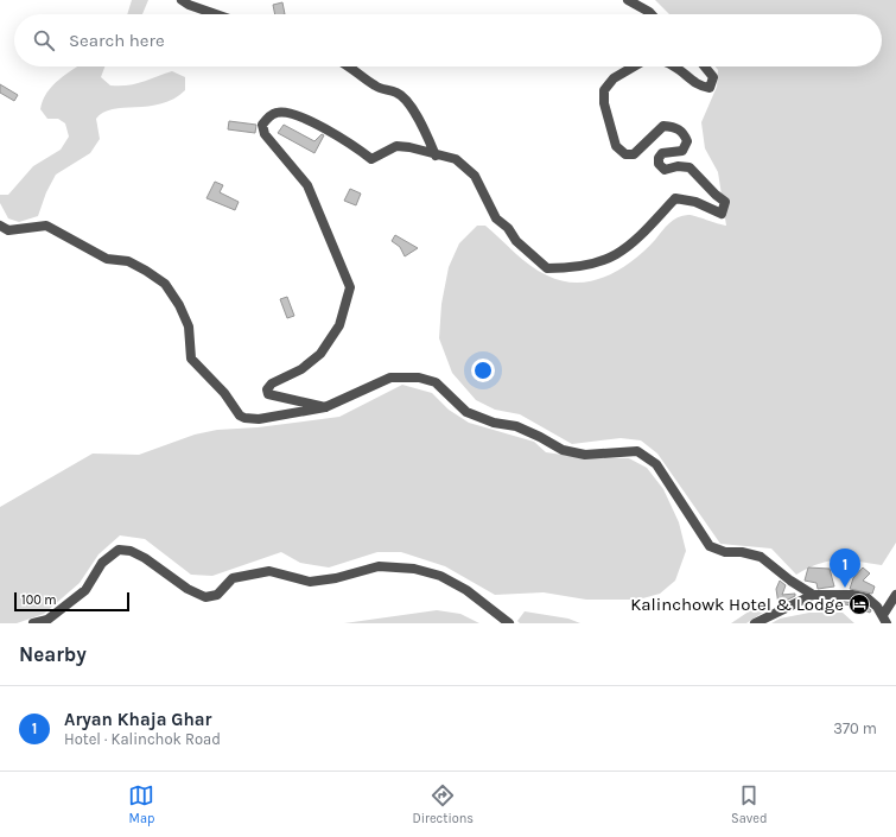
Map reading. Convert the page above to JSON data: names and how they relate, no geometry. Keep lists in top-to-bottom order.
{
  "places": {
    "hotel": ["Kalinchowk Hotel & Lodge"]
  },
  "scale_bar": "100 m",
  "page": {
    "search": "Search here",
    "pins": "1",
    "scale": "100 m",
    "heading": "Nearby",
    "list": [
      {
        "mark": "1",
        "name": "Aryan Khaja Ghar",
        "note": "Hotel · Kalinchok Road",
        "value": "370 m"
      }
    ],
    "nav": ["Map", "Directions", "Saved"]
  }
}
